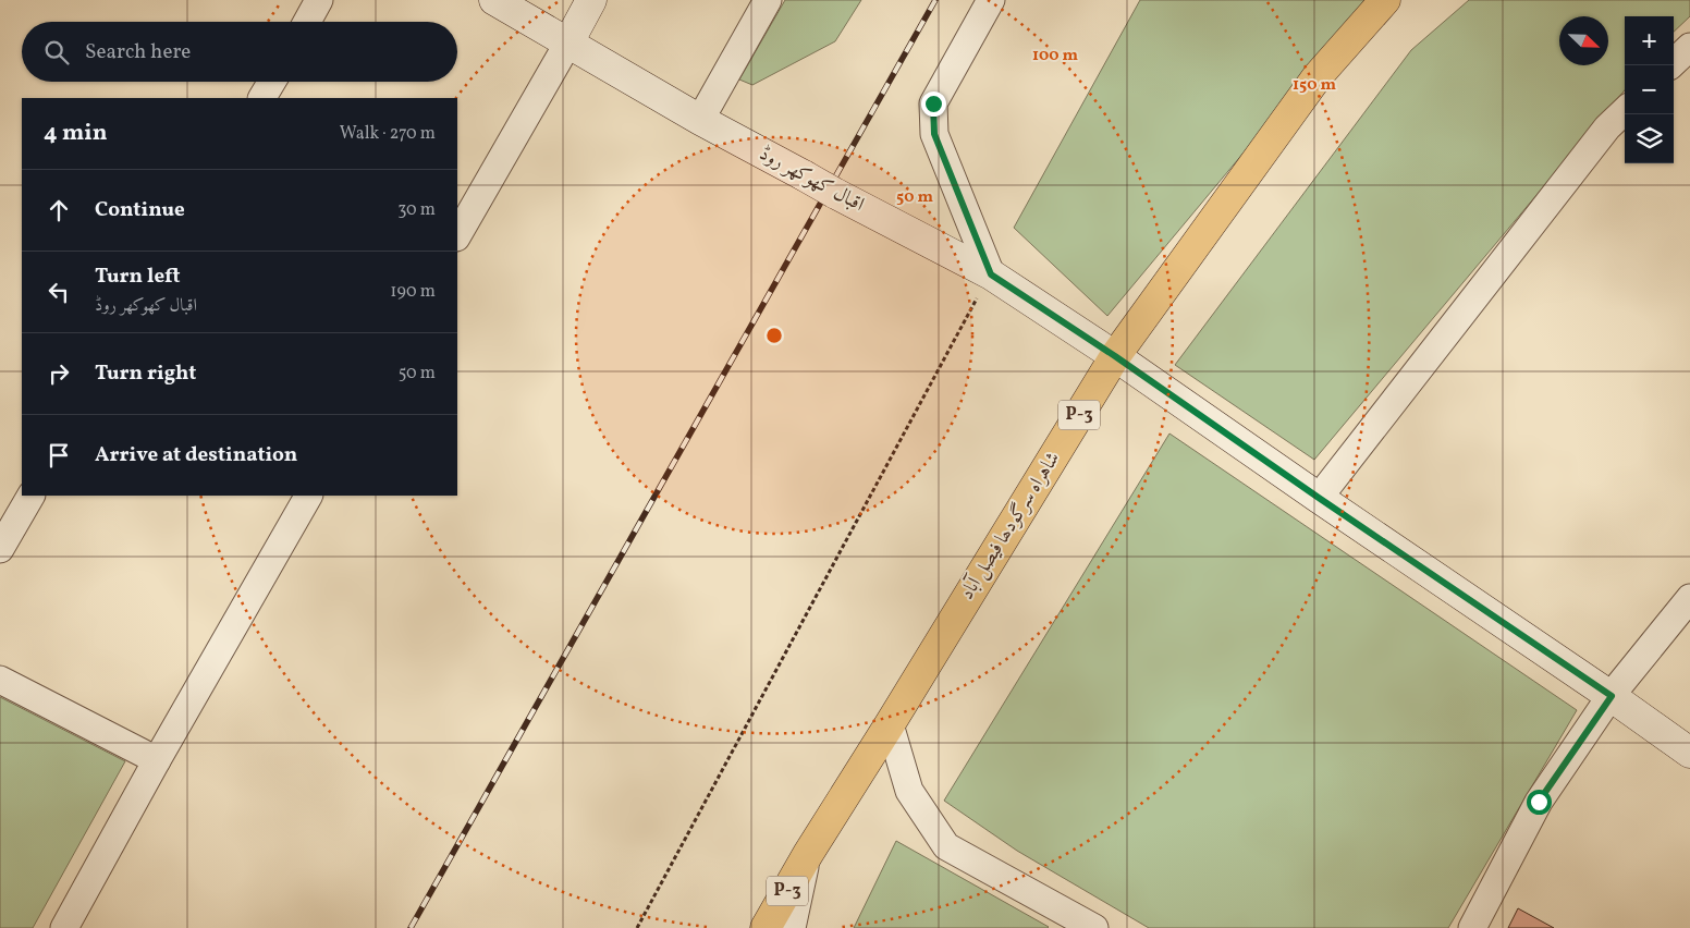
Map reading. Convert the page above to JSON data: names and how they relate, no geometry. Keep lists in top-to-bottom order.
{
  "streets": {
    "highway": ["P-3", "شاہراہ سرگودھا فیصل آباد"],
    "main road": ["اقبال کھوکھر روڈ"]
  },
  "crossings": [
    ["اقبال کھوکھر روڈ", "شاہراہ سرگودھا فیصل آباد"],
    ["P-3", "شاہراہ سرگودھا فیصل آباد"]
  ],
  "north": "bottom right",
  "page": {
    "map_buttons": ["+", "−"],
    "search": "Search here",
    "heading": ["4 min", "Walk · 270 m"],
    "list": [
      ["Continue", "30 m"],
      ["Turn left", "اقبال کھوکھر روڈ", "190 m"],
      ["Turn right", "50 m"],
      "Arrive at destination"
    ]
  },
  "rings": ["100 m", "150 m", "50 m"]
}
